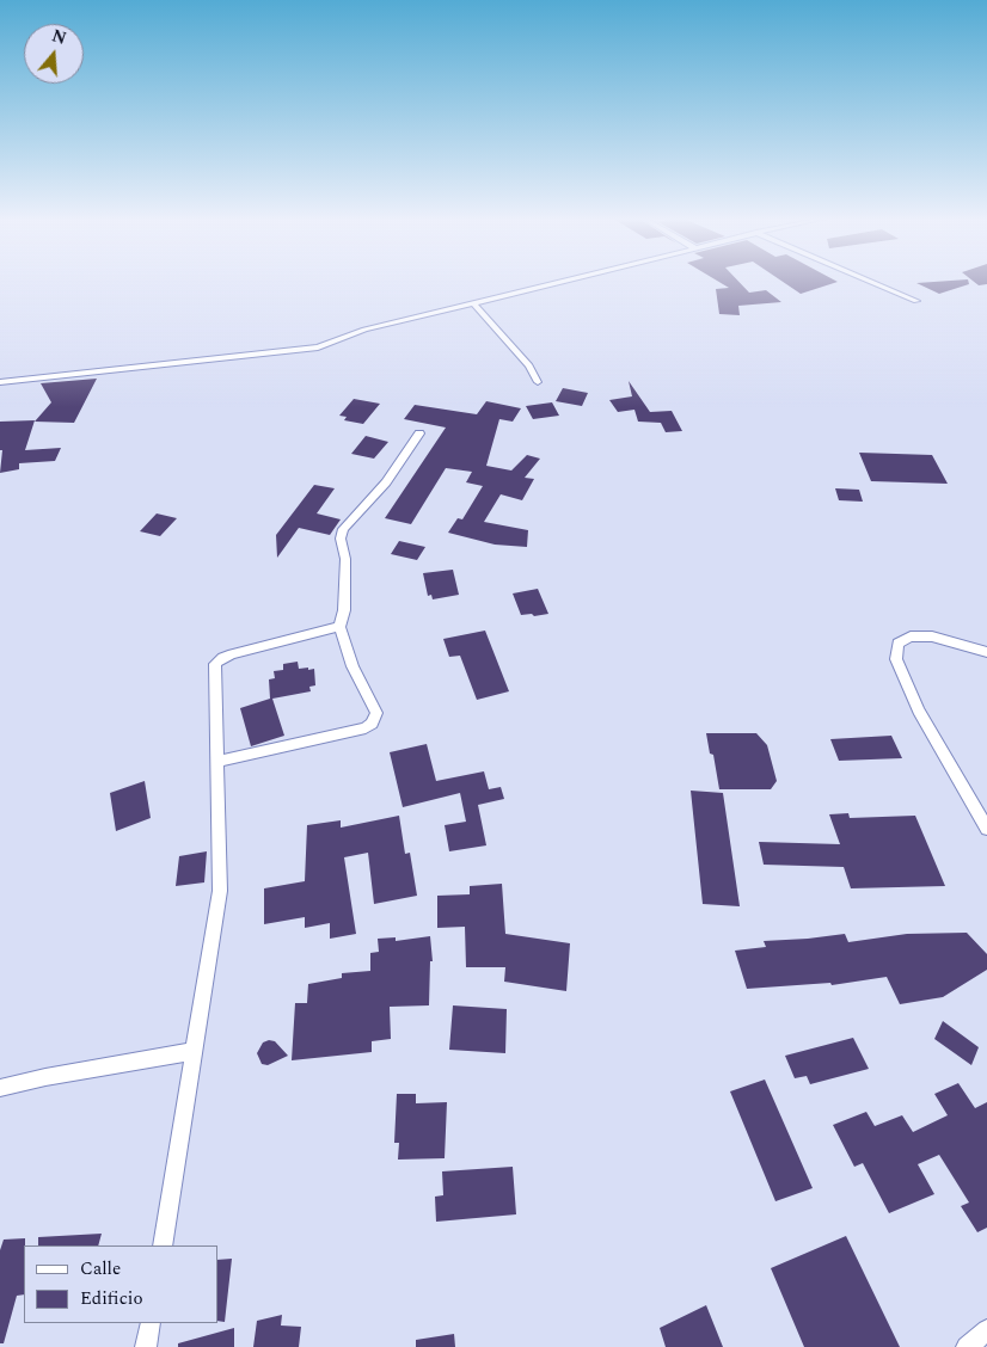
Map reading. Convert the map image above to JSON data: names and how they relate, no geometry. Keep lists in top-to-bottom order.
{
  "legend": ["Calle", "Edificio"],
  "north": "top"
}
